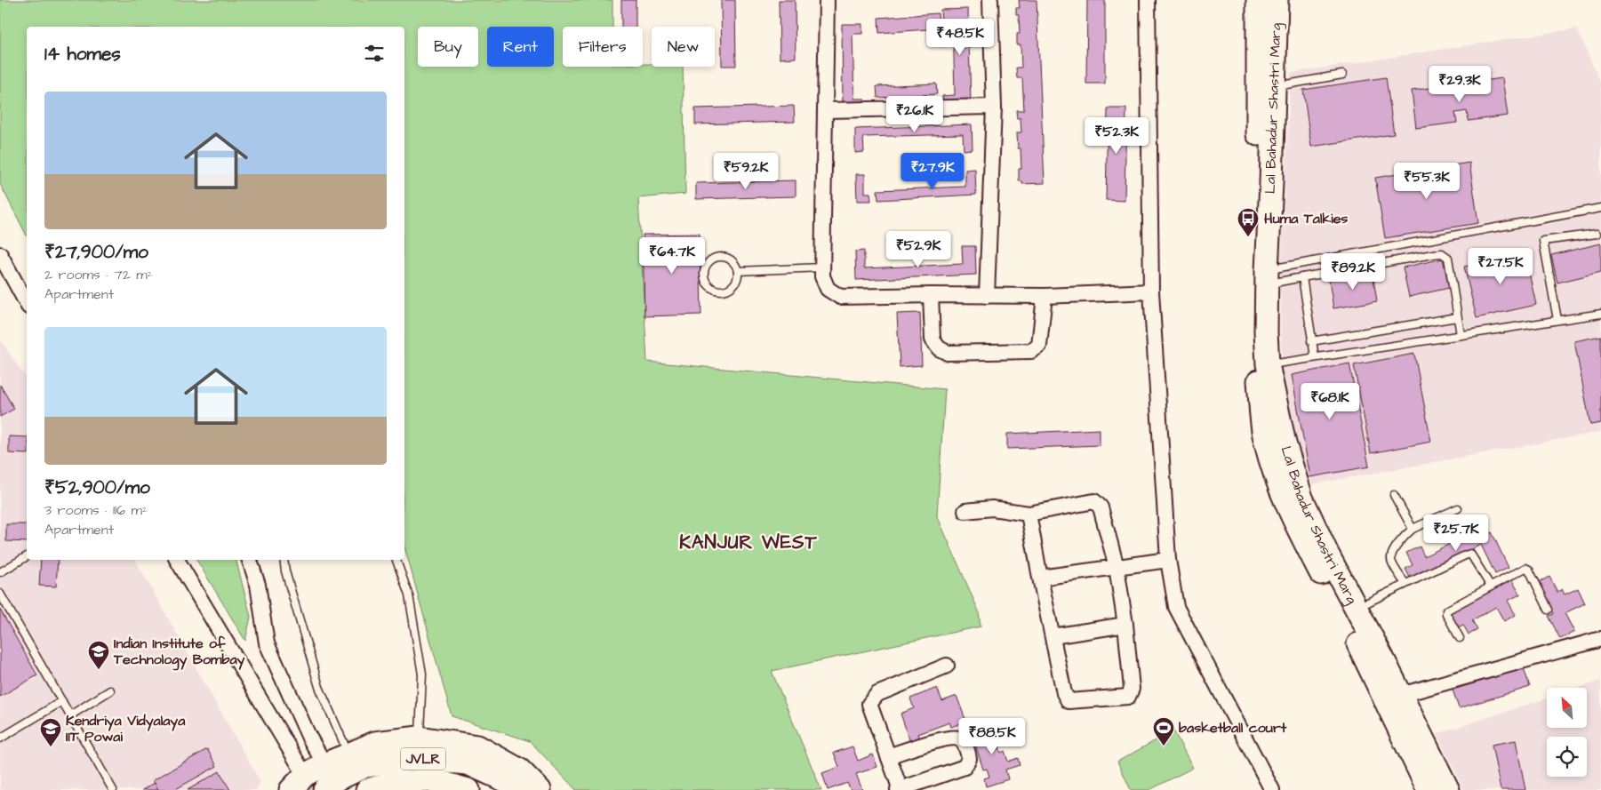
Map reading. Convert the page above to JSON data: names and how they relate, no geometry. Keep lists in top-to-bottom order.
{
  "streets": {
    "main road": ["Lal Bahadur Shastri Marg", "JVLR"]
  },
  "districts": ["KANJUR WEST"],
  "places": {
    "bus stop": ["Huma Talkies"],
    "school or university": ["Indian Institute of Technology Bombay", "Kendriya Vidyalaya IIT Powai"],
    "sports": ["basketball court"]
  },
  "north": "top left",
  "page": {
    "price": [
      "₹48.5K",
      "₹29.3K",
      "₹26.1K",
      "₹52.3K",
      "₹59.2K",
      "₹27.9K",
      "₹55.3K",
      "₹52.9K",
      "₹64.7K",
      "₹27.5K",
      "₹89.2K",
      "₹68.1K",
      "₹25.7K",
      "₹88.5K"
    ],
    "chip": [
      "Buy",
      "Rent",
      "Filters",
      "New"
    ],
    "heading": "14 homes",
    "list": [
      {
        "name": "₹27,900/mo",
        "note": "2 rooms · 72 m² · Apartment"
      },
      {
        "name": "₹52,900/mo",
        "note": "3 rooms · 116 m² · Apartment"
      }
    ]
  }
}
